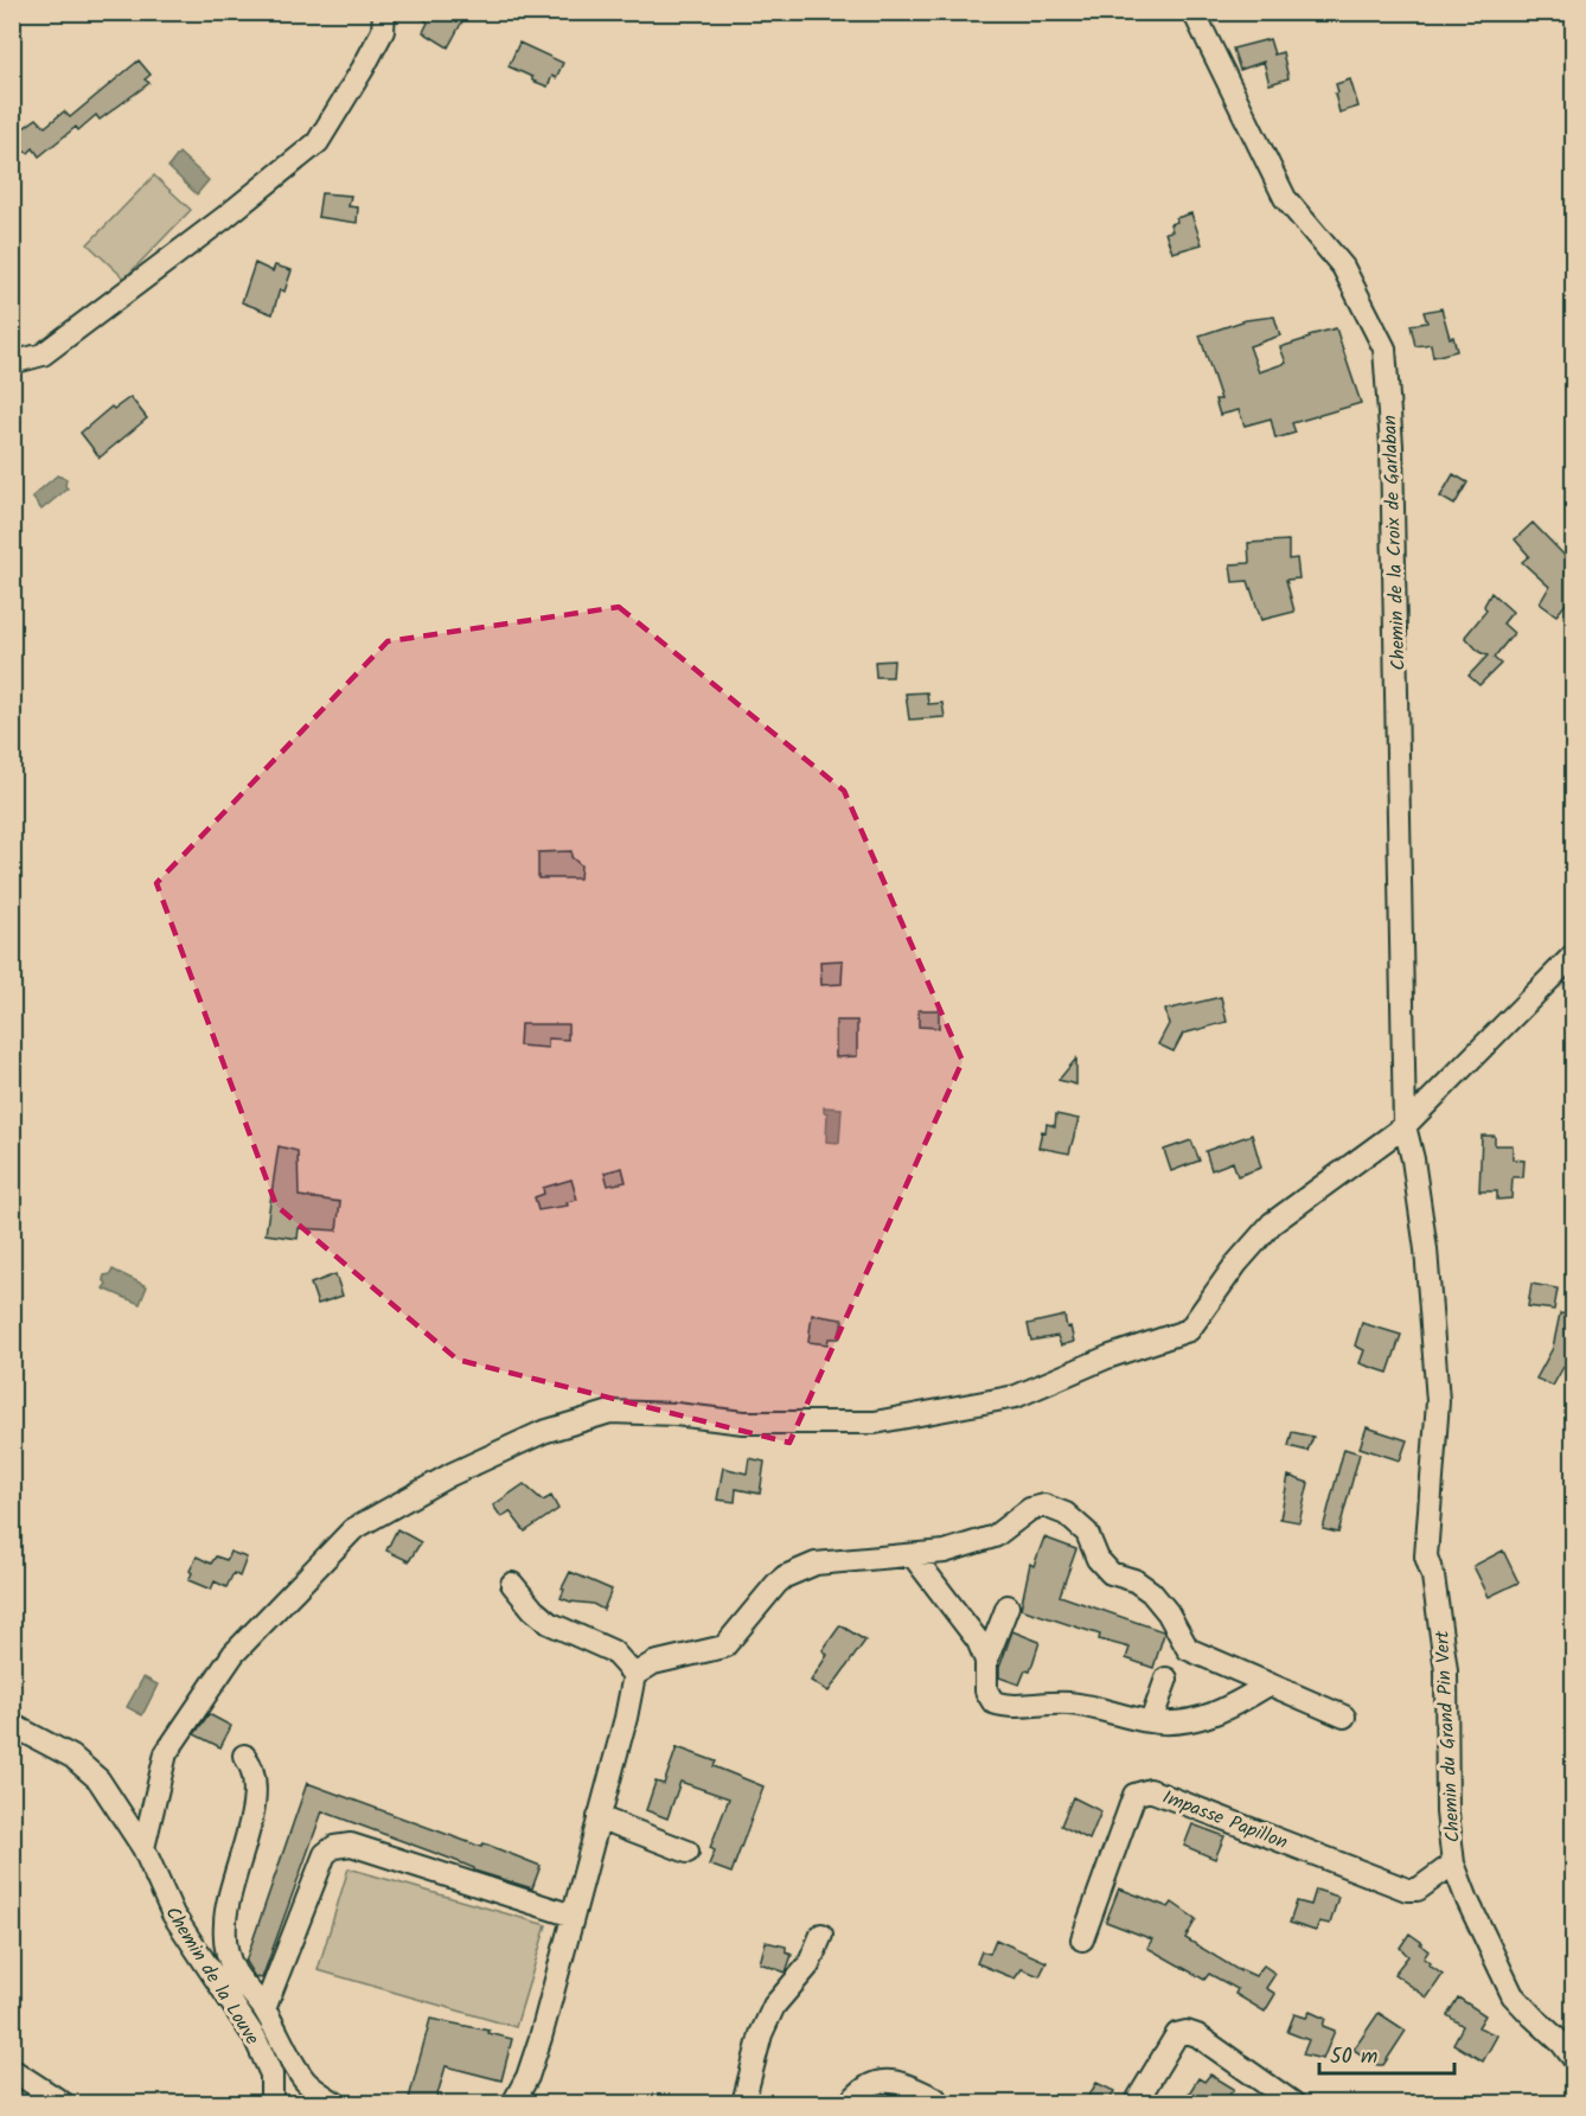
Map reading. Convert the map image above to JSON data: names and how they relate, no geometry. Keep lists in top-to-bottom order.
{
  "streets": {
    "street": [
      "Chemin de la Croix de Garlaban",
      "Chemin du Grand Pin Vert",
      "Impasse Papillon",
      "Chemin de la Louve"
    ]
  },
  "crossings": [
    ["Chemin de la Croix de Garlaban", "Chemin du Grand Pin Vert"],
    ["Chemin du Grand Pin Vert", "Impasse Papillon"]
  ],
  "scale_bar": "50 m"
}
